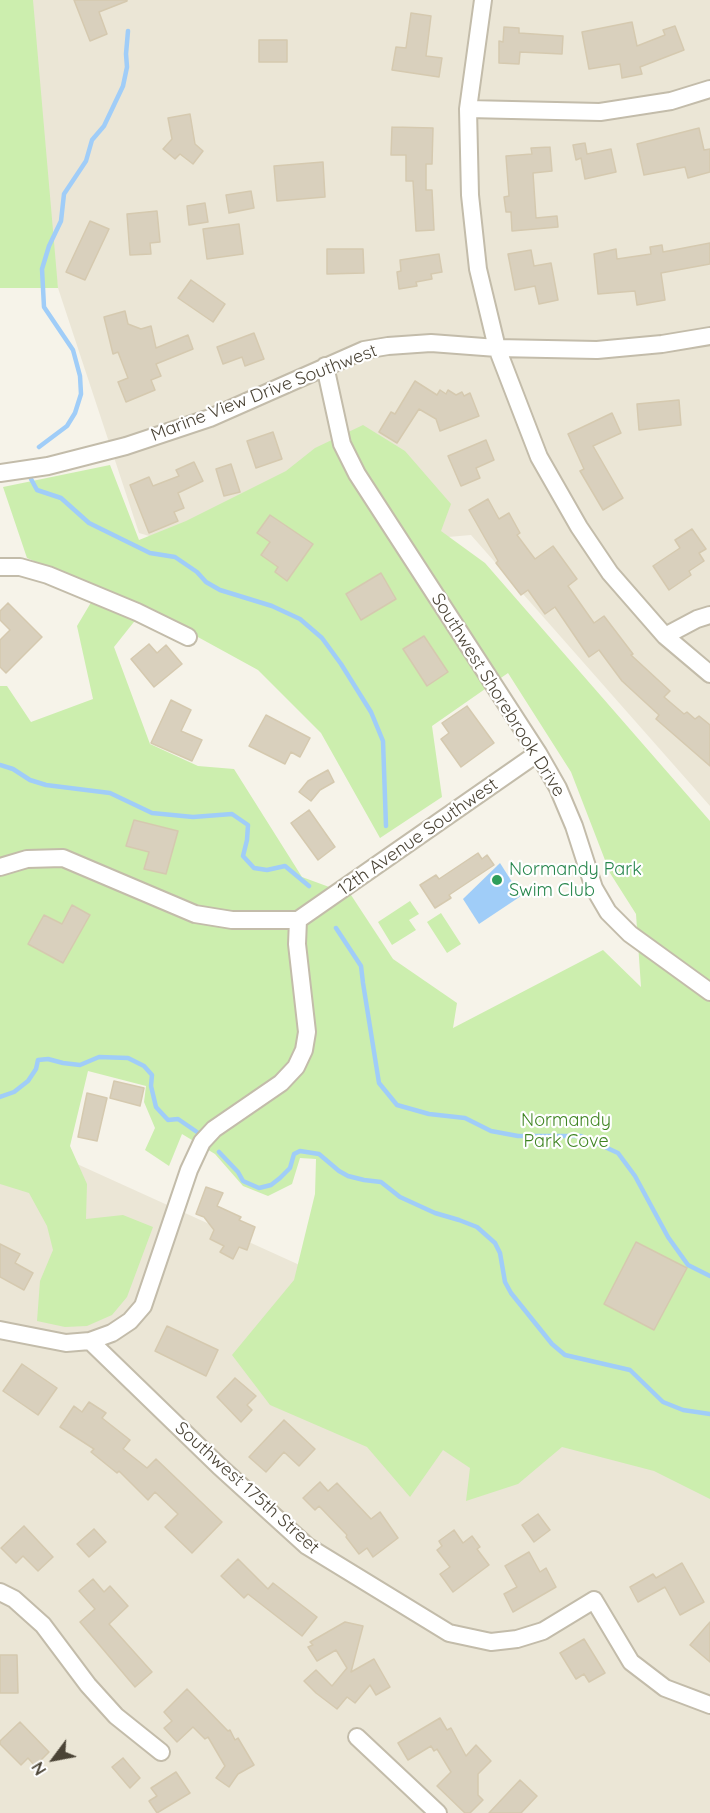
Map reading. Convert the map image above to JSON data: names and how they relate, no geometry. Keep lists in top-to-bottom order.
{
  "streets": {
    "street": [
      "Marine View Drive Southwest",
      "Southwest Shorebrook Drive",
      "12th Avenue Southwest",
      "Southwest 175th Street"
    ]
  },
  "crossings": [
    ["Marine View Drive Southwest", "Southwest Shorebrook Drive"],
    ["Southwest Shorebrook Drive", "12th Avenue Southwest"]
  ],
  "parks": ["Normandy Park Cove"],
  "places": ["Normandy Park Swim Club"],
  "north": "bottom left"
}
